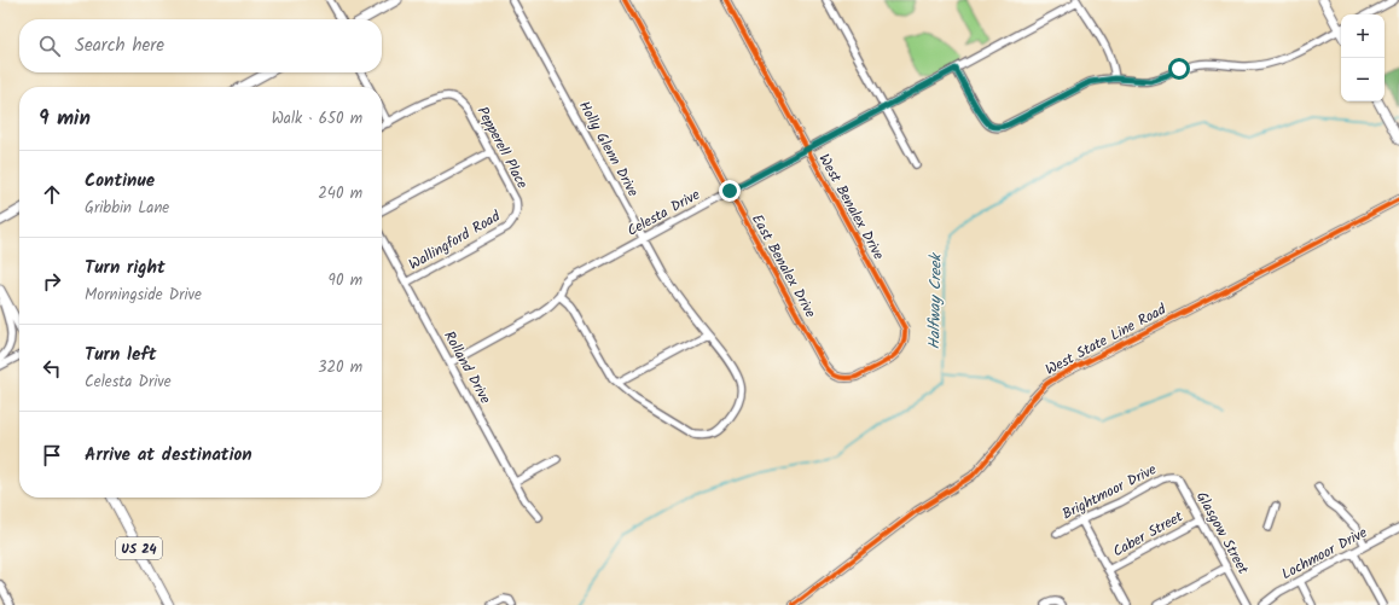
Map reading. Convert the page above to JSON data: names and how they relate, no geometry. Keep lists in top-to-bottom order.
{
  "streets": {
    "main road": ["US 24"],
    "street": [
      "Pepperell Place",
      "Holly Glenn Drive",
      "West Benalex Drive",
      "Celesta Drive",
      "Wallingford Road",
      "East Benalex Drive",
      "West State Line Road",
      "Rolland Drive",
      "Brightmoor Drive",
      "Glasgow Street",
      "Caber Street",
      "Lochmoor Drive"
    ]
  },
  "crossings": [
    ["Pepperell Place", "Wallingford Road"],
    ["Holly Glenn Drive", "Celesta Drive"],
    ["West Benalex Drive", "Celesta Drive"],
    ["West Benalex Drive", "East Benalex Drive"],
    ["Celesta Drive", "East Benalex Drive"],
    ["Celesta Drive", "Rolland Drive"],
    ["Wallingford Road", "Rolland Drive"],
    ["Brightmoor Drive", "Glasgow Street"],
    ["Glasgow Street", "Caber Street"]
  ],
  "water": ["Halfway Creek"],
  "page": {
    "map_buttons": ["+", "−"],
    "search": "Search here",
    "heading": ["9 min", "Walk · 650 m"],
    "list": [
      ["Continue", "Gribbin Lane", "240 m"],
      ["Turn right", "Morningside Drive", "90 m"],
      ["Turn left", "Celesta Drive", "320 m"],
      "Arrive at destination"
    ]
  }
}
